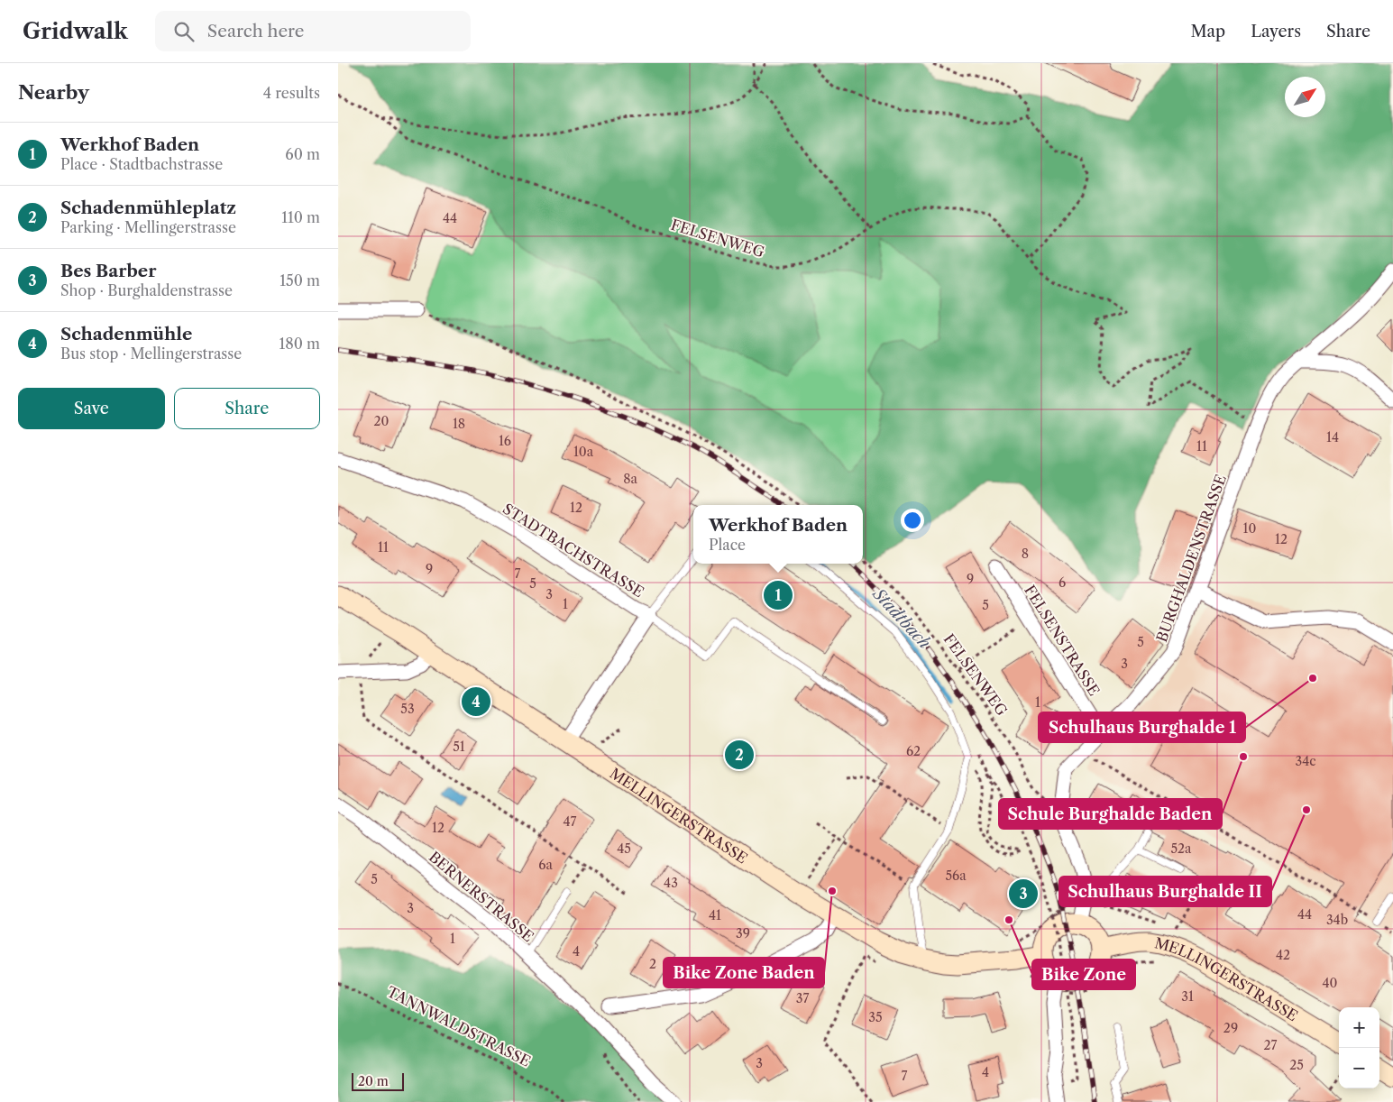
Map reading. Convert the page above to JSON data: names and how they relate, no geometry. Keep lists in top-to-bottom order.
{
  "streets": {
    "main road": ["MELLINGERSTRASSE"],
    "street": [
      "STADTBACHSTRASSE",
      "BURGHALDENSTRASSE",
      "FELSENSTRASSE",
      "BERNERSTRASSE"
    ],
    "path": ["FELSENWEG", "TANNWALDSTRASSE"]
  },
  "crossings": [
    ["FELSENWEG", "BURGHALDENSTRASSE"],
    ["STADTBACHSTRASSE", "MELLINGERSTRASSE"],
    ["BURGHALDENSTRASSE", "FELSENSTRASSE"],
    ["BURGHALDENSTRASSE", "MELLINGERSTRASSE"]
  ],
  "water": ["Stadtbach"],
  "places": [
    "Schulhaus Burghalde 1",
    "Schule Burghalde Baden",
    "Schulhaus Burghalde II",
    "Bike Zone Baden",
    "Bike Zone"
  ],
  "house_numbers": [
    "44",
    "20",
    "18",
    "14",
    "16",
    "11",
    "10a",
    "8a",
    "12",
    "10",
    "12",
    "11",
    "8",
    "9",
    "7",
    "9",
    "6",
    "5",
    "3",
    "1",
    "5",
    "5",
    "3",
    "1",
    "53",
    "51",
    "62",
    "34c",
    "47",
    "12",
    "45",
    "52a",
    "6a",
    "56a",
    "5",
    "43",
    "3",
    "44",
    "41",
    "34b",
    "39",
    "1",
    "4",
    "42",
    "2",
    "40",
    "31",
    "37",
    "35",
    "29",
    "27",
    "3",
    "25",
    "4",
    "7"
  ],
  "scale_bar": "20 m",
  "north": "top right",
  "page": {
    "header": "Gridwalk",
    "search": "Search here",
    "nav": ["Map", "Layers", "Share"],
    "heading": ["Nearby", "4 results"],
    "list": [
      {
        "mark": "1",
        "name": "Werkhof Baden",
        "note": "Place · Stadtbachstrasse",
        "value": "60 m"
      },
      {
        "mark": "2",
        "name": "Schadenmühleplatz",
        "note": "Parking · Mellingerstrasse",
        "value": "110 m"
      },
      {
        "mark": "3",
        "name": "Bes Barber",
        "note": "Shop · Burghaldenstrasse",
        "value": "150 m"
      },
      {
        "mark": "4",
        "name": "Schadenmühle",
        "note": "Bus stop · Mellingerstrasse",
        "value": "180 m"
      }
    ],
    "buttons": ["Save", "Share"],
    "popup": ["Werkhof Baden", "Place"],
    "pins": [
      "1",
      "4",
      "2",
      "3"
    ],
    "map_buttons": ["+", "−"],
    "scale": "20 m"
  }
}
